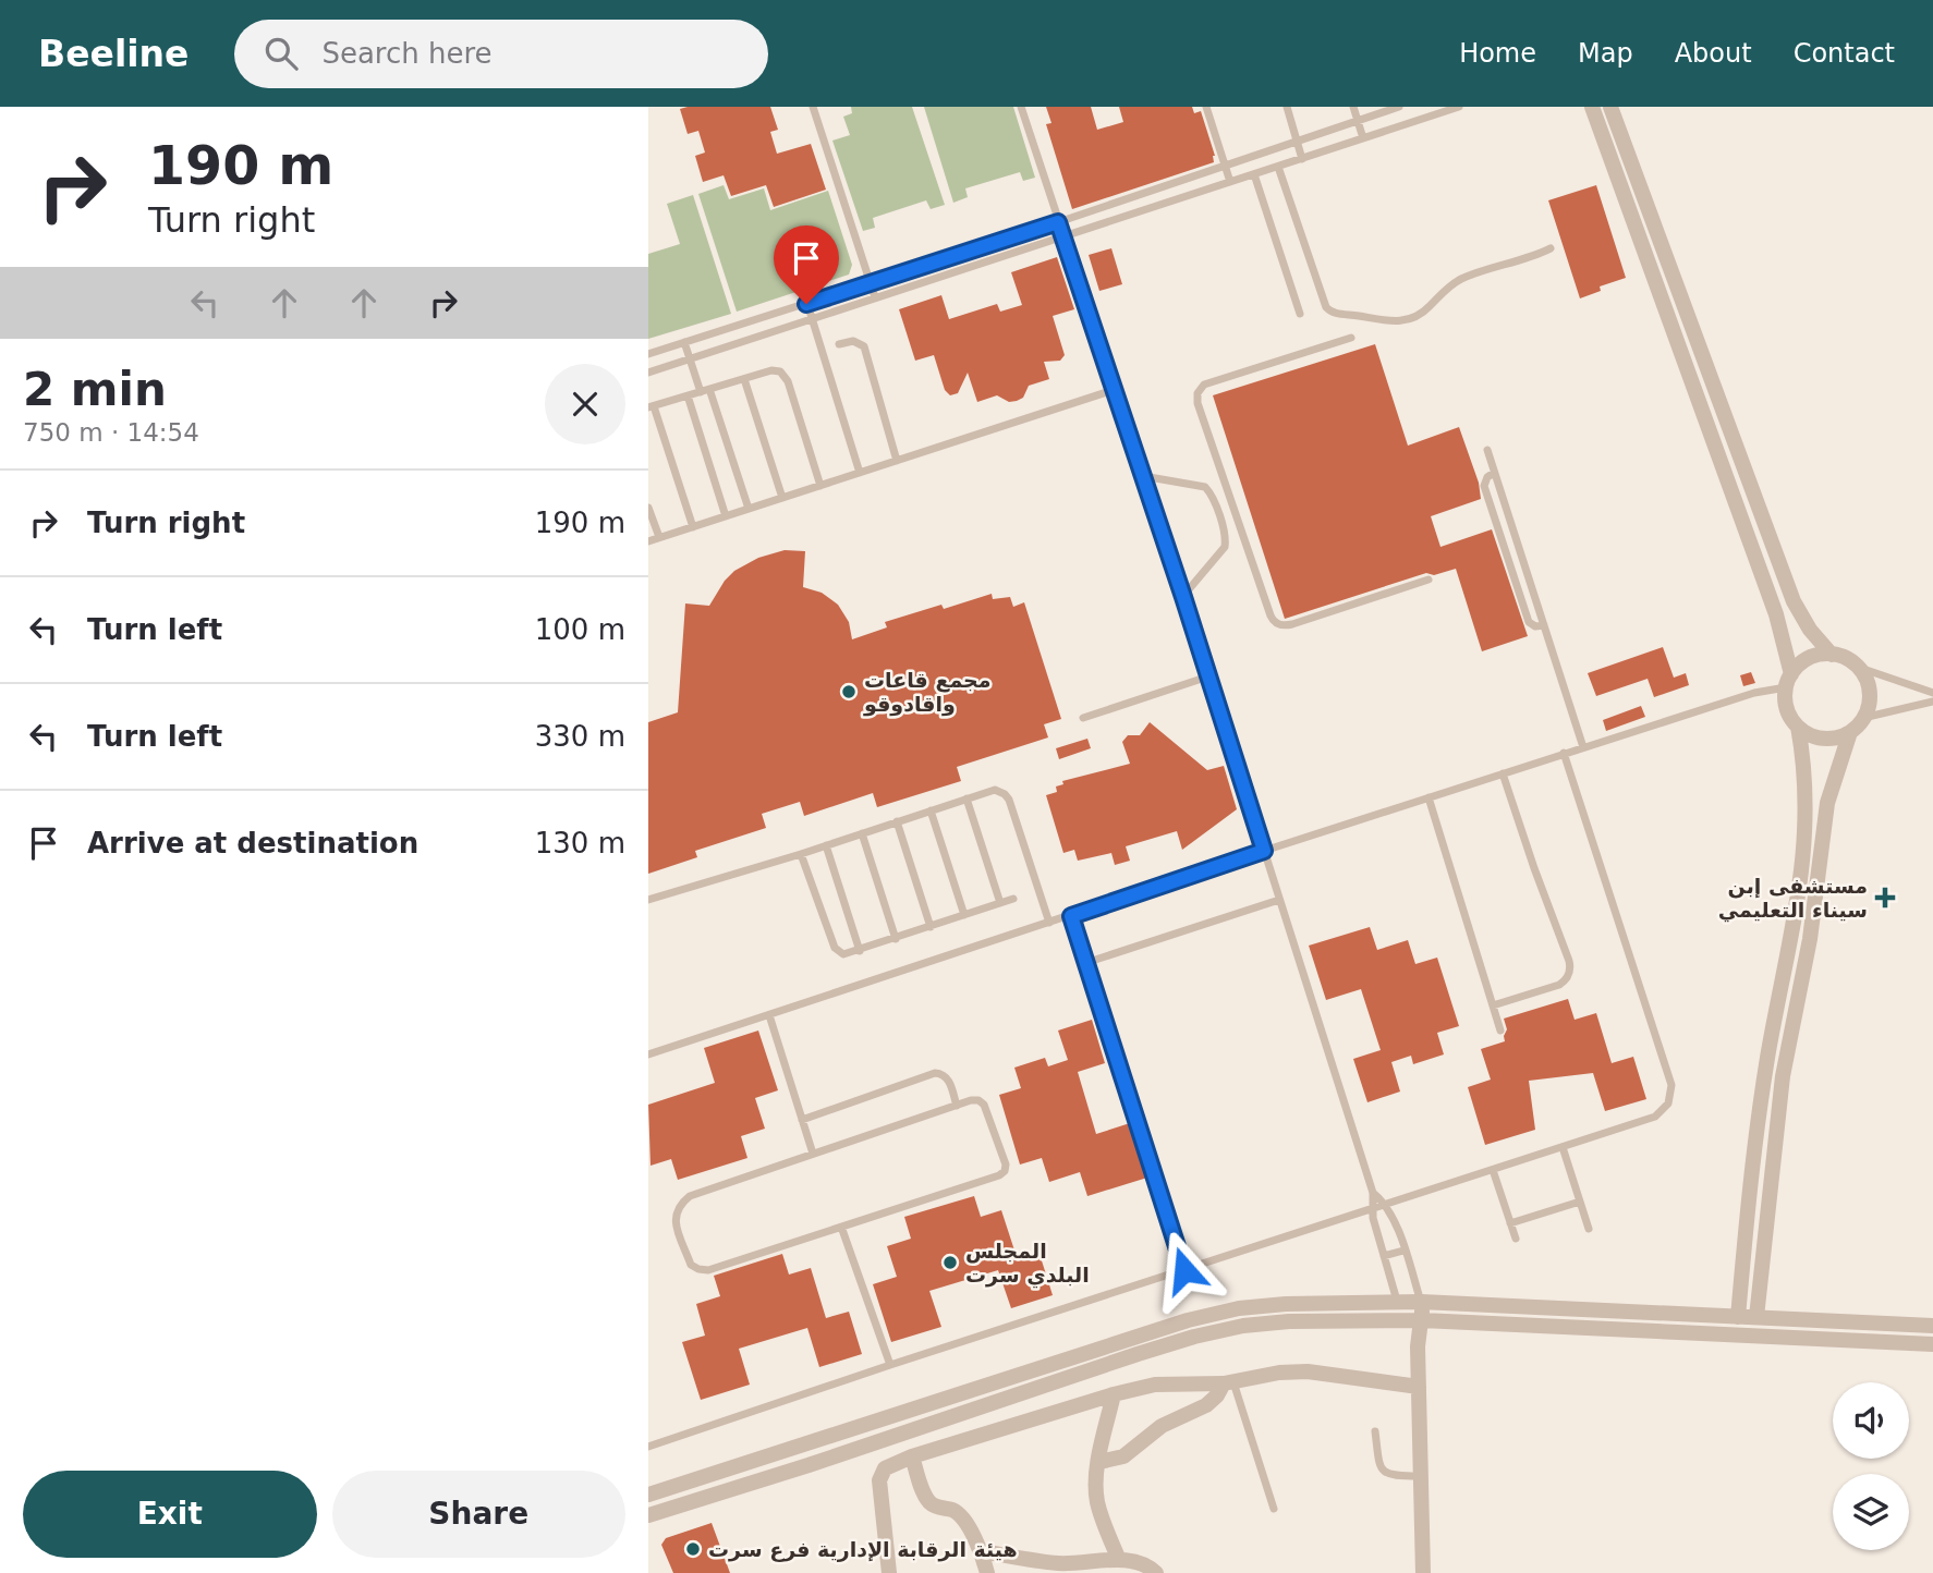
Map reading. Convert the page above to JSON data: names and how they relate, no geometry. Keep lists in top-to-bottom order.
{
  "places": {
    "other": ["مجمع قاعات واقادوقو", "المجلس البلدي سرت", "هيئة الرقابة الإدارية فرع سرت"],
    "health": ["مستشفى إبن سيناء التعليمي"]
  },
  "page": {
    "header": "Beeline",
    "search": "Search here",
    "nav": [
      "Home",
      "Map",
      "About",
      "Contact"
    ],
    "turn": ["190 m", "Turn right"],
    "heading": ["2 min", "750 m · 14:54"],
    "list": [
      {
        "name": "Turn right",
        "value": "190 m"
      },
      {
        "name": "Turn left",
        "value": "100 m"
      },
      {
        "name": "Turn left",
        "value": "330 m"
      },
      {
        "name": "Arrive at destination",
        "value": "130 m"
      }
    ],
    "buttons": ["Exit", "Share"]
  }
}
